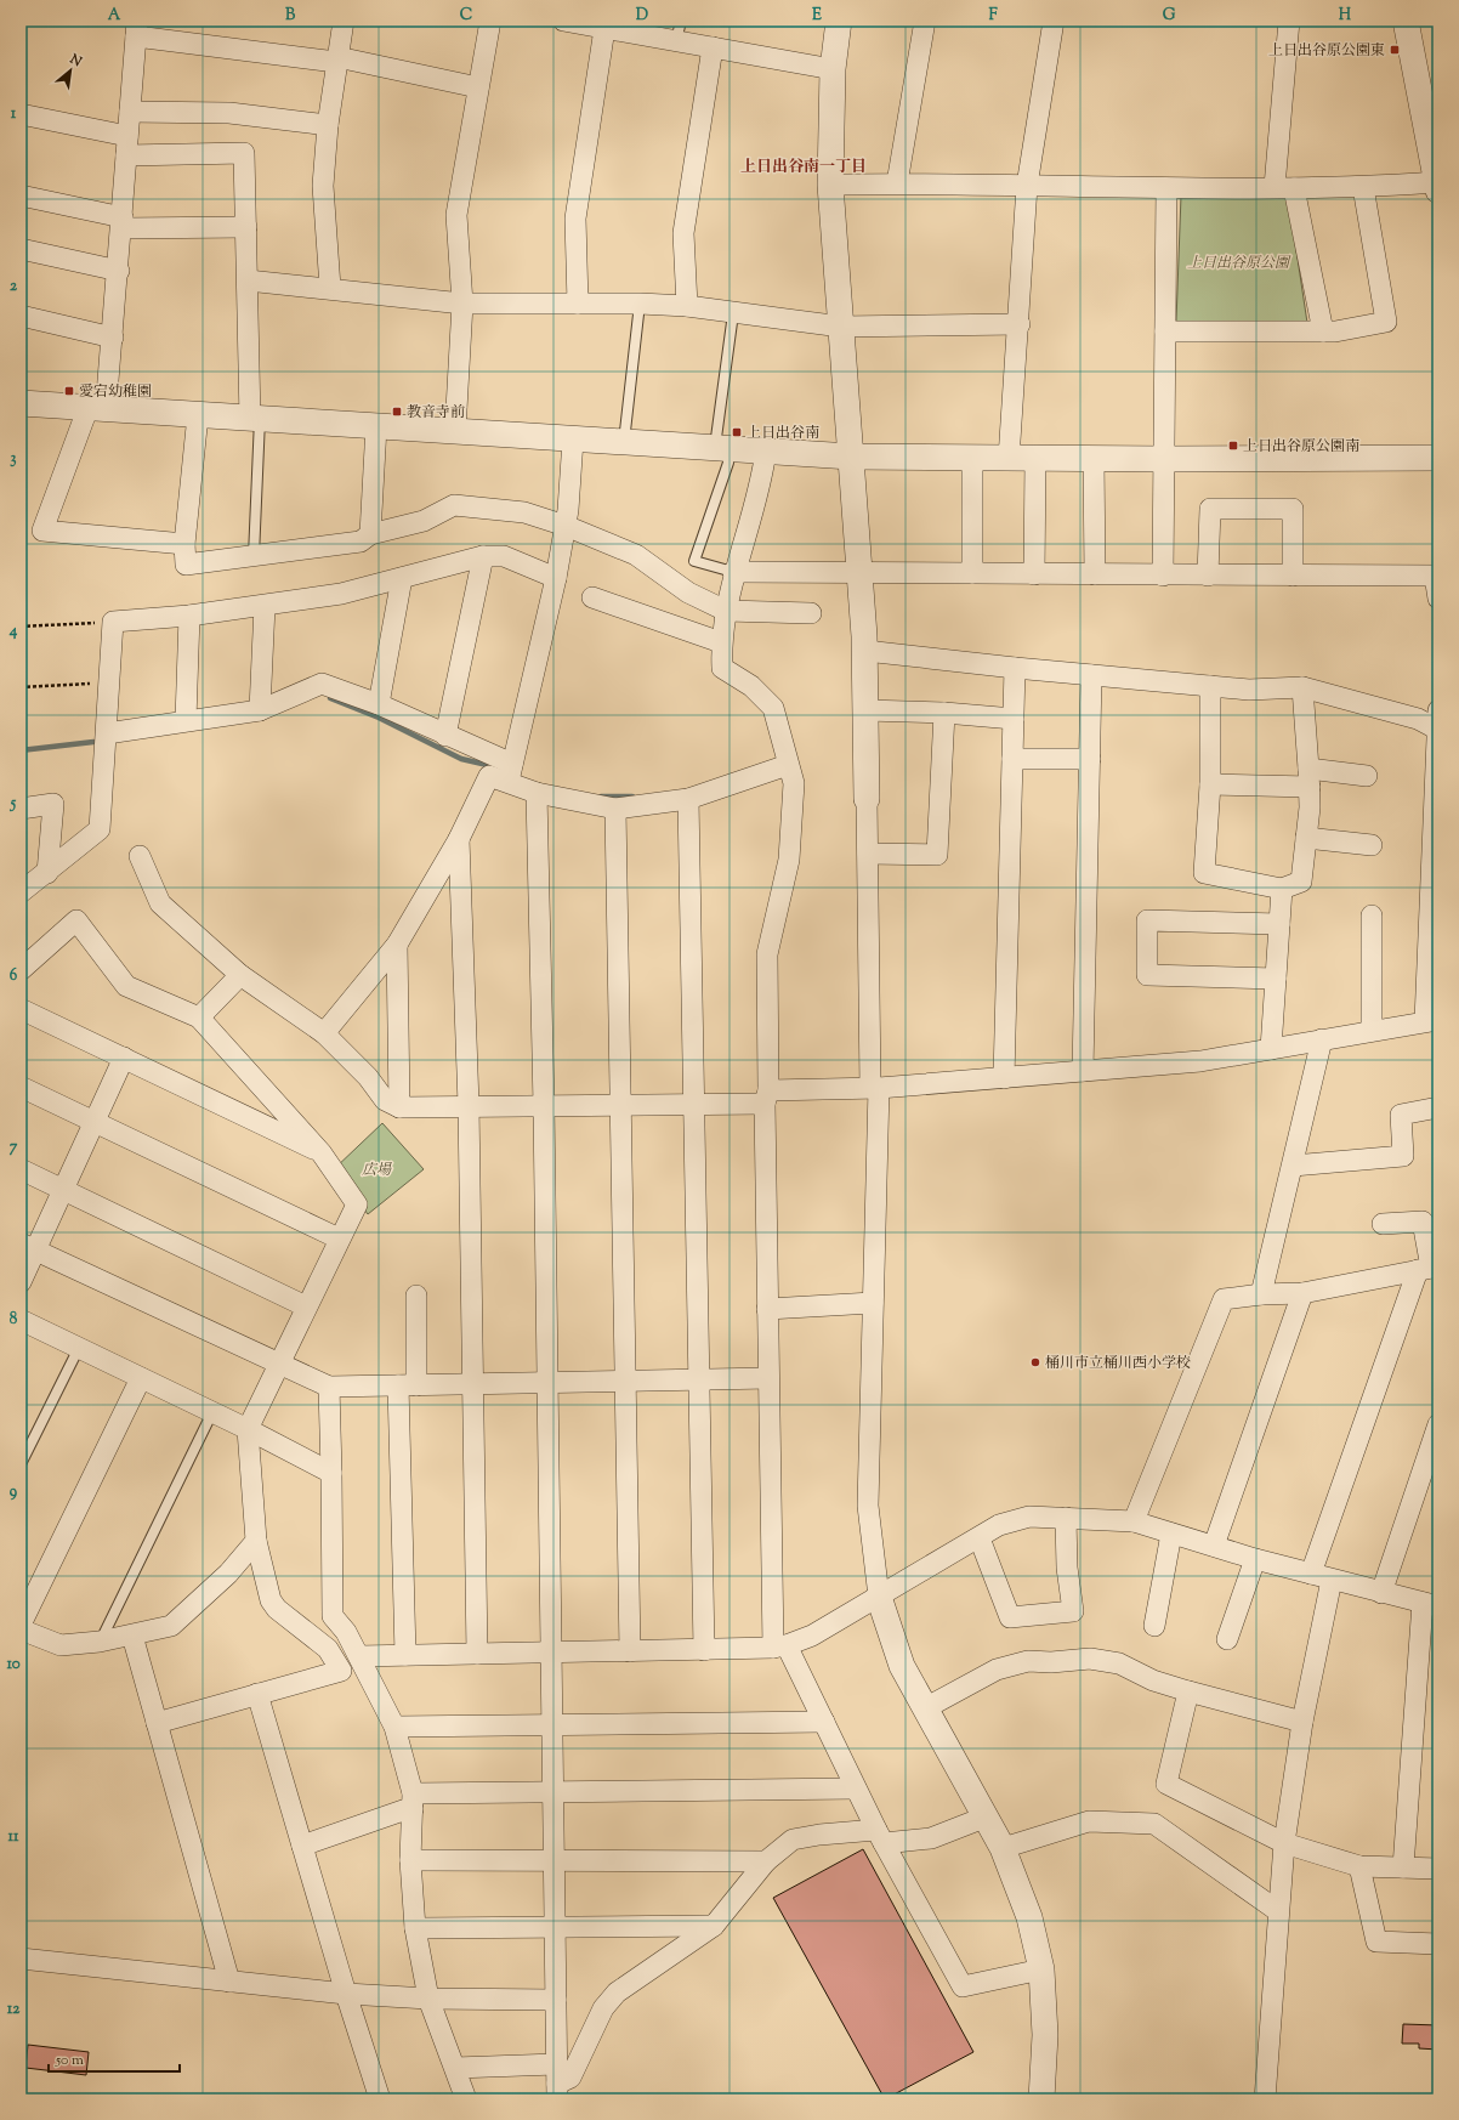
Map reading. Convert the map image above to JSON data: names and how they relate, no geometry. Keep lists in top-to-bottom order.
{
  "districts": ["上日出谷南一丁目"],
  "parks": ["上日出谷原公園", "広場"],
  "places": {
    "transit": [
      "上日出谷原公園東",
      "愛宕幼稚園",
      "教音寺前",
      "上日出谷南",
      "上日出谷原公園南"
    ],
    "other": ["桶川市立桶川西小学校"]
  },
  "scale_bar": "50 m",
  "north": "top right",
  "grid": {
    "columns": [
      "A",
      "B",
      "C",
      "D",
      "E",
      "F",
      "G",
      "H"
    ],
    "rows": [
      "1",
      "2",
      "3",
      "4",
      "5",
      "6",
      "7",
      "8",
      "9",
      "10",
      "11",
      "12"
    ]
  }
}
